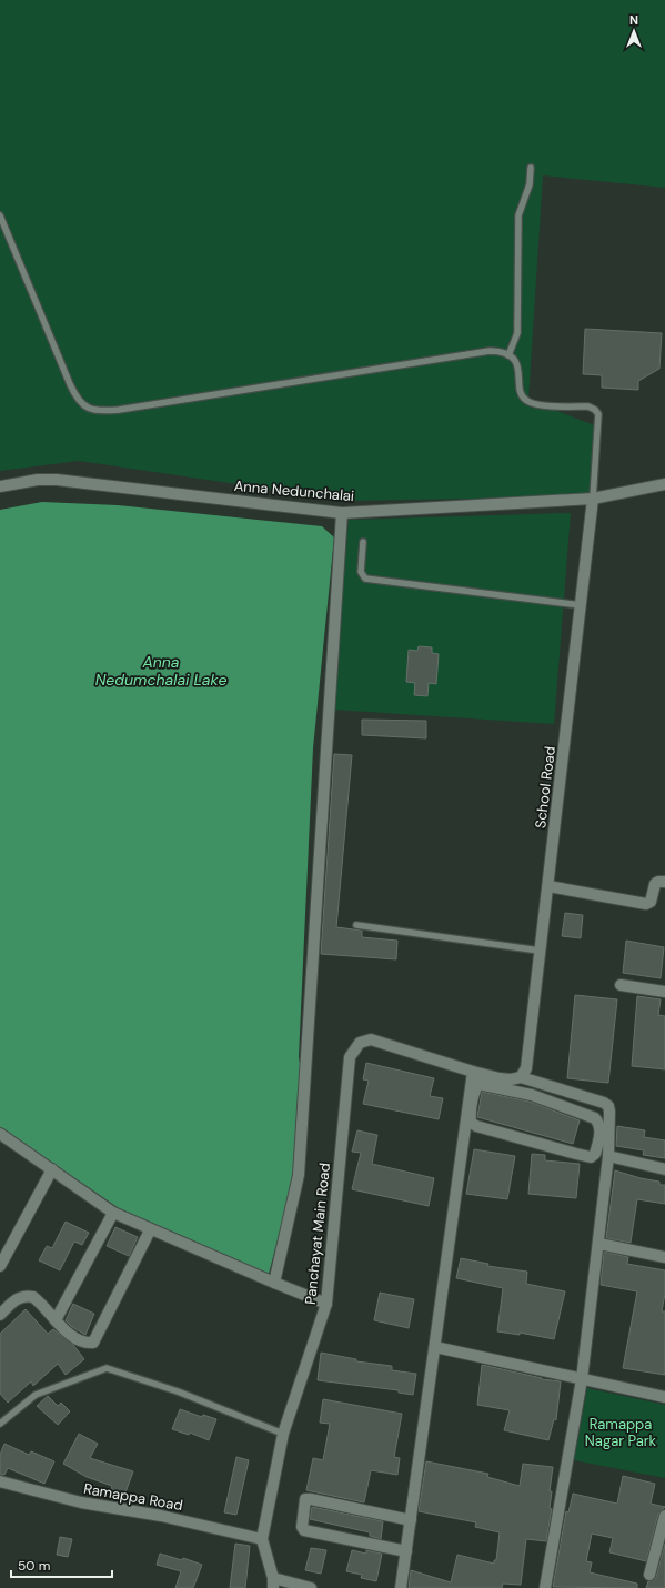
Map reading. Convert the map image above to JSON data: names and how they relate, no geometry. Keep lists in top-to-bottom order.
{
  "streets": {
    "street": [
      "Anna Nedunchalai",
      "School Road",
      "Panchayat Main Road",
      "Ramappa Road"
    ]
  },
  "crossings": [
    ["Anna Nedunchalai", "School Road"],
    ["School Road", "Panchayat Main Road"],
    ["Panchayat Main Road", "Ramappa Road"]
  ],
  "water": ["Anna Nedumchalai Lake"],
  "parks": ["Ramappa Nagar Park"],
  "scale_bar": "50 m",
  "north": "top"
}
